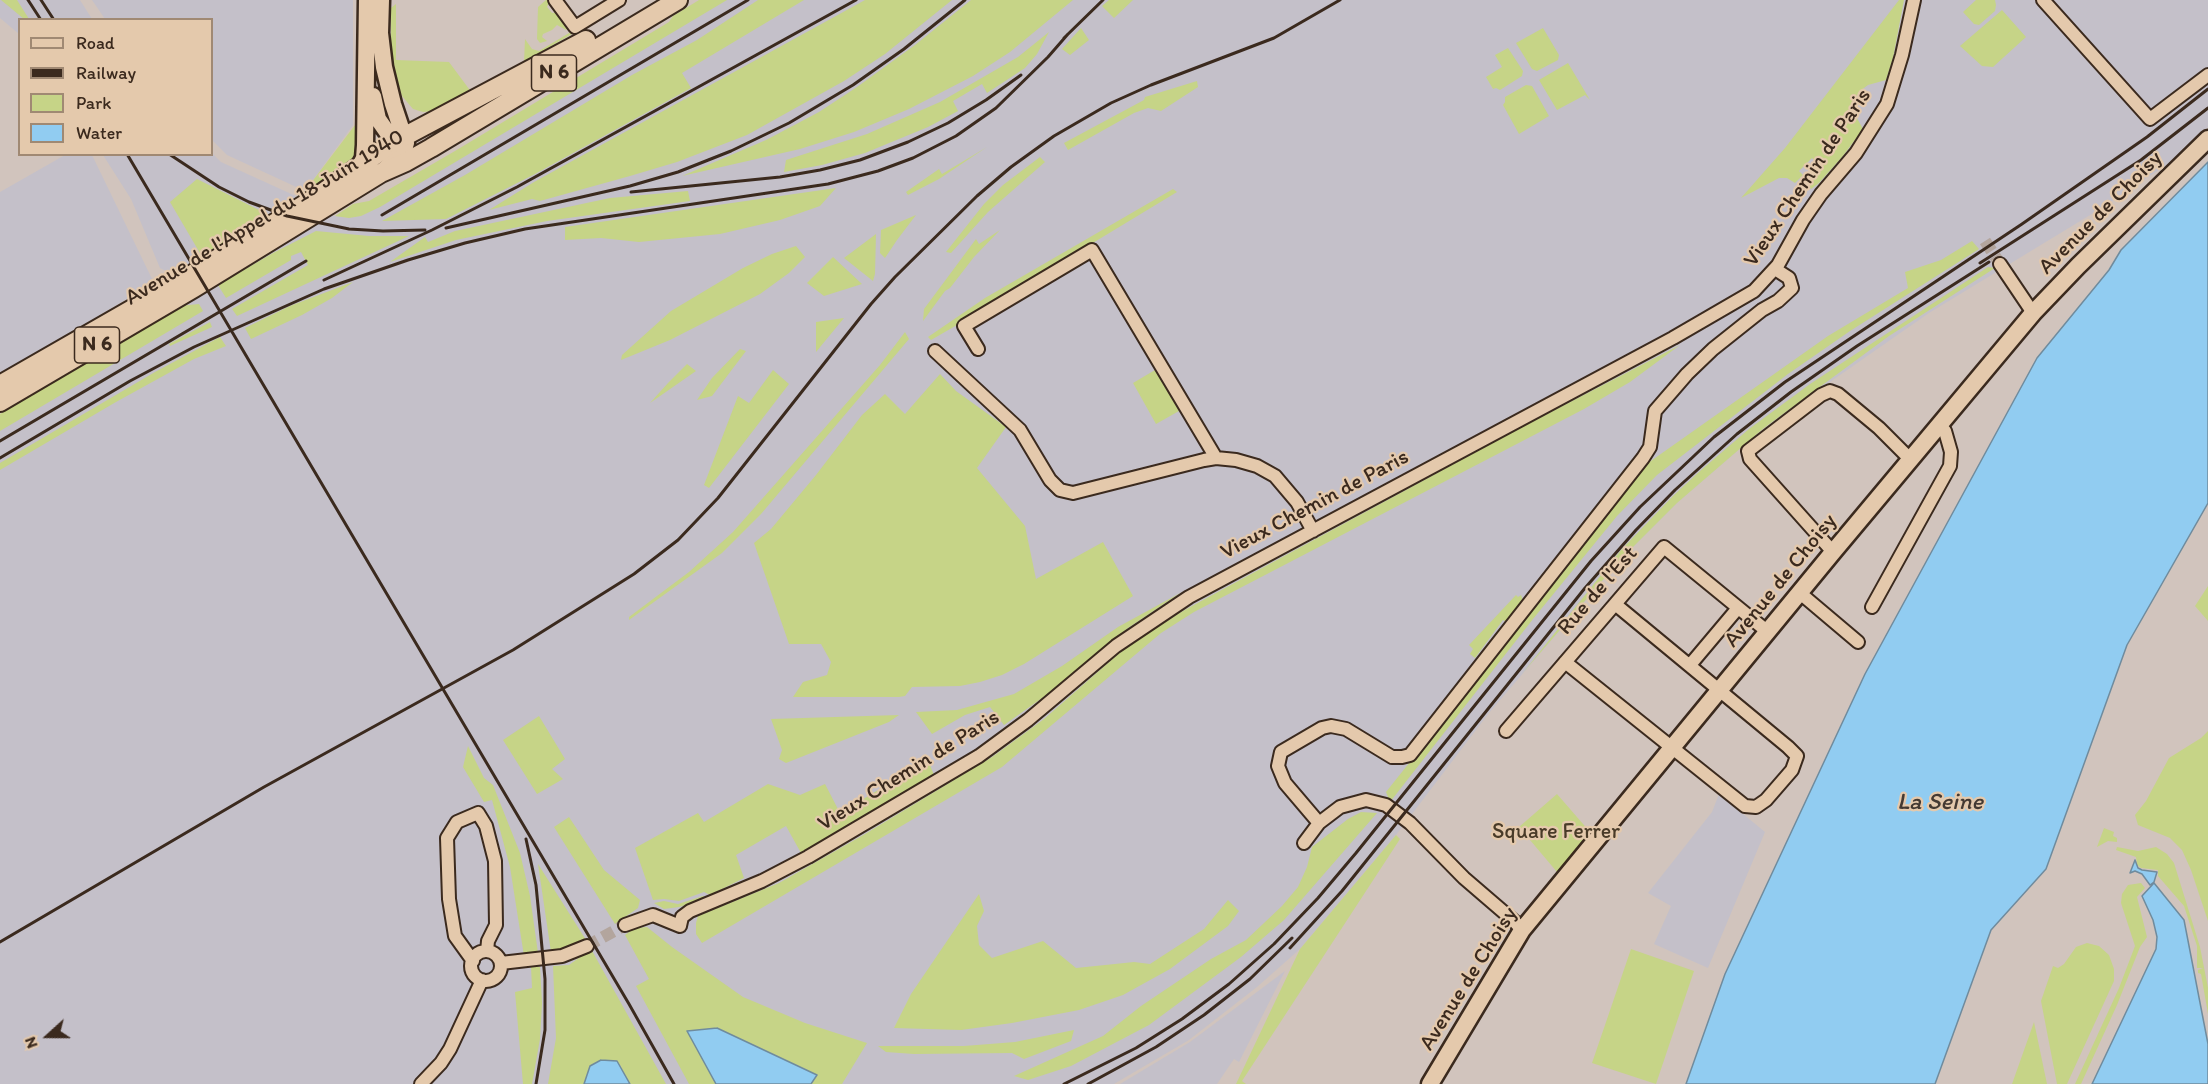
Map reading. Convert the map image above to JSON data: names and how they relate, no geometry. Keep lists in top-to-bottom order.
{
  "streets": {
    "main road": ["N 6", "Avenue de Choisy", "Avenue de l'Appel du 18 Juin 1940"],
    "street": ["Vieux Chemin de Paris", "Rue de l'Est"]
  },
  "crossings": [
    ["N 6", "Avenue de l'Appel du 18 Juin 1940"]
  ],
  "water": ["La Seine"],
  "parks": ["Square Ferrer"],
  "legend": [
    "Road",
    "Railway",
    "Park",
    "Water"
  ],
  "north": "left"
}
